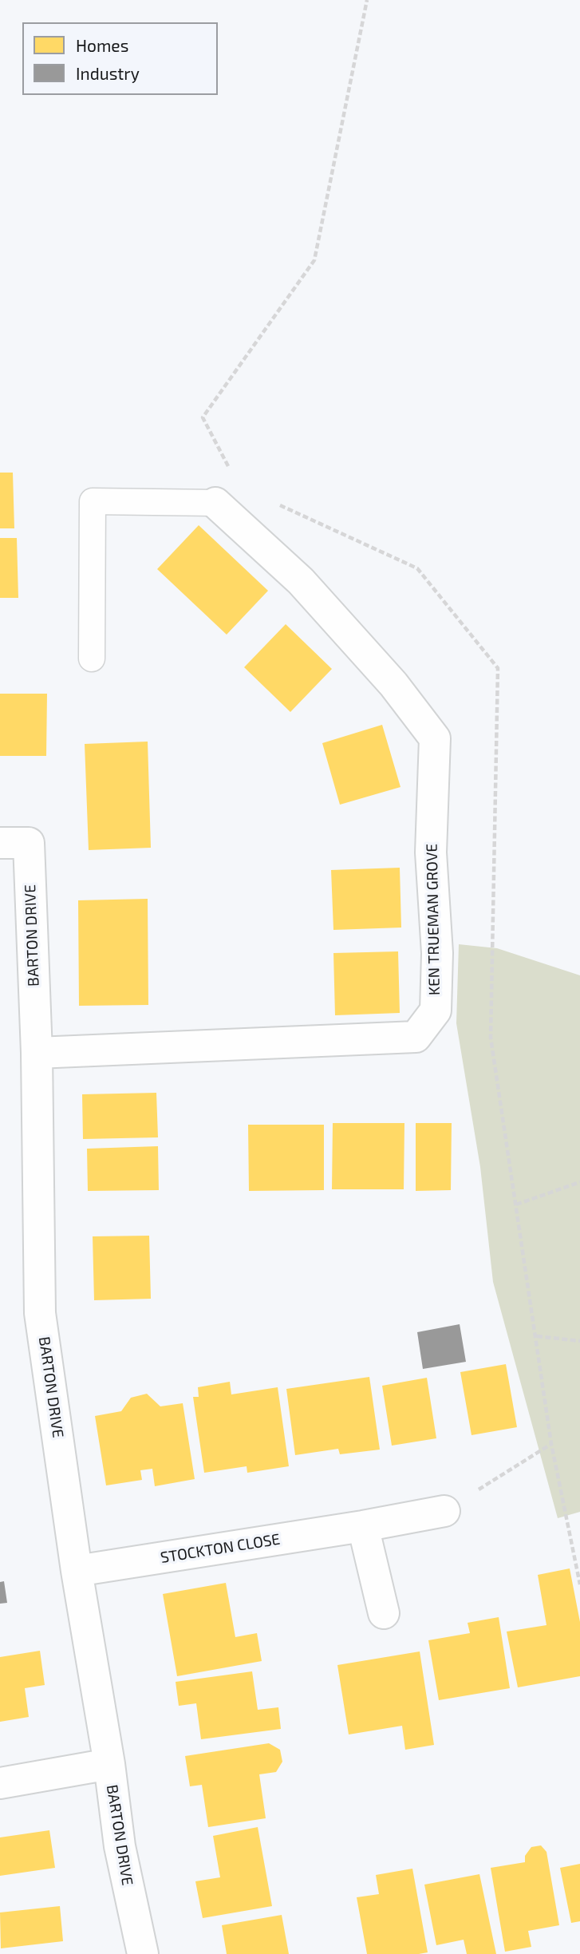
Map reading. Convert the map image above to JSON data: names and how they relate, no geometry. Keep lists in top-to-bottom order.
{
  "streets": {
    "street": ["KEN TRUEMAN GROVE", "BARTON DRIVE", "STOCKTON CLOSE"]
  },
  "crossings": [
    ["KEN TRUEMAN GROVE", "BARTON DRIVE"],
    ["BARTON DRIVE", "STOCKTON CLOSE"]
  ],
  "legend": ["Homes", "Industry"]
}
